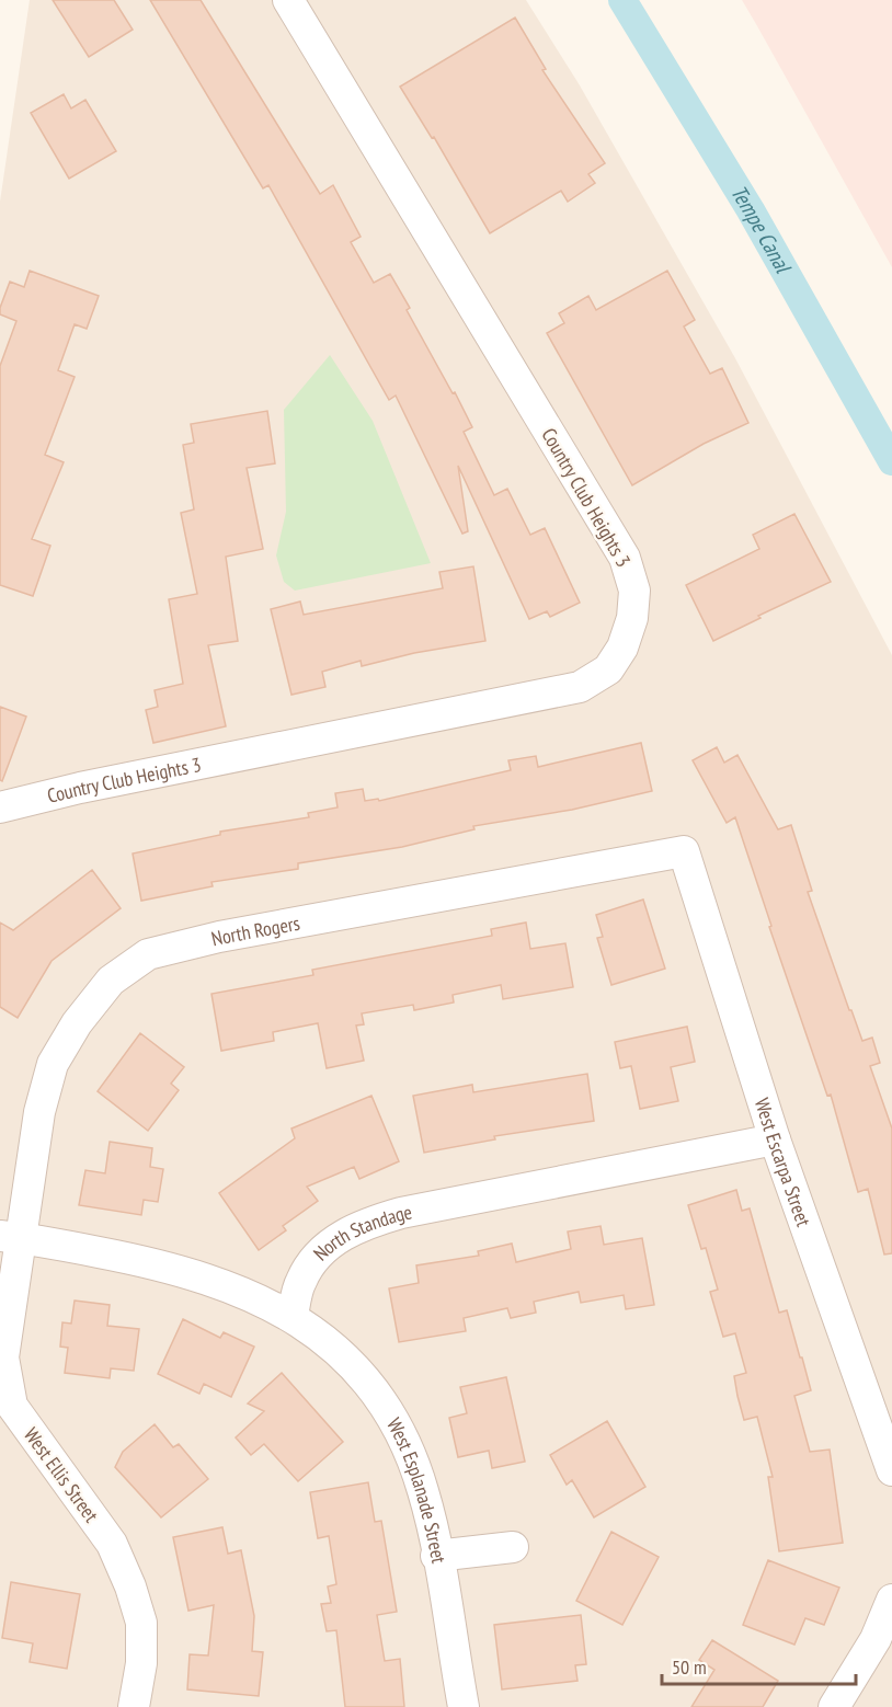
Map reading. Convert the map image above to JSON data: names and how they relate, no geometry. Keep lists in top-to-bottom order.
{
  "streets": {
    "street": [
      "Country Club Heights 3",
      "North Rogers",
      "West Escarpa Street",
      "North Standage",
      "West Ellis Street",
      "West Esplanade Street"
    ]
  },
  "crossings": [
    ["North Rogers", "West Escarpa Street"],
    ["North Rogers", "West Ellis Street"],
    ["West Escarpa Street", "North Standage"],
    ["North Standage", "West Esplanade Street"]
  ],
  "water": ["Tempe Canal"],
  "scale_bar": "50 m"
}
